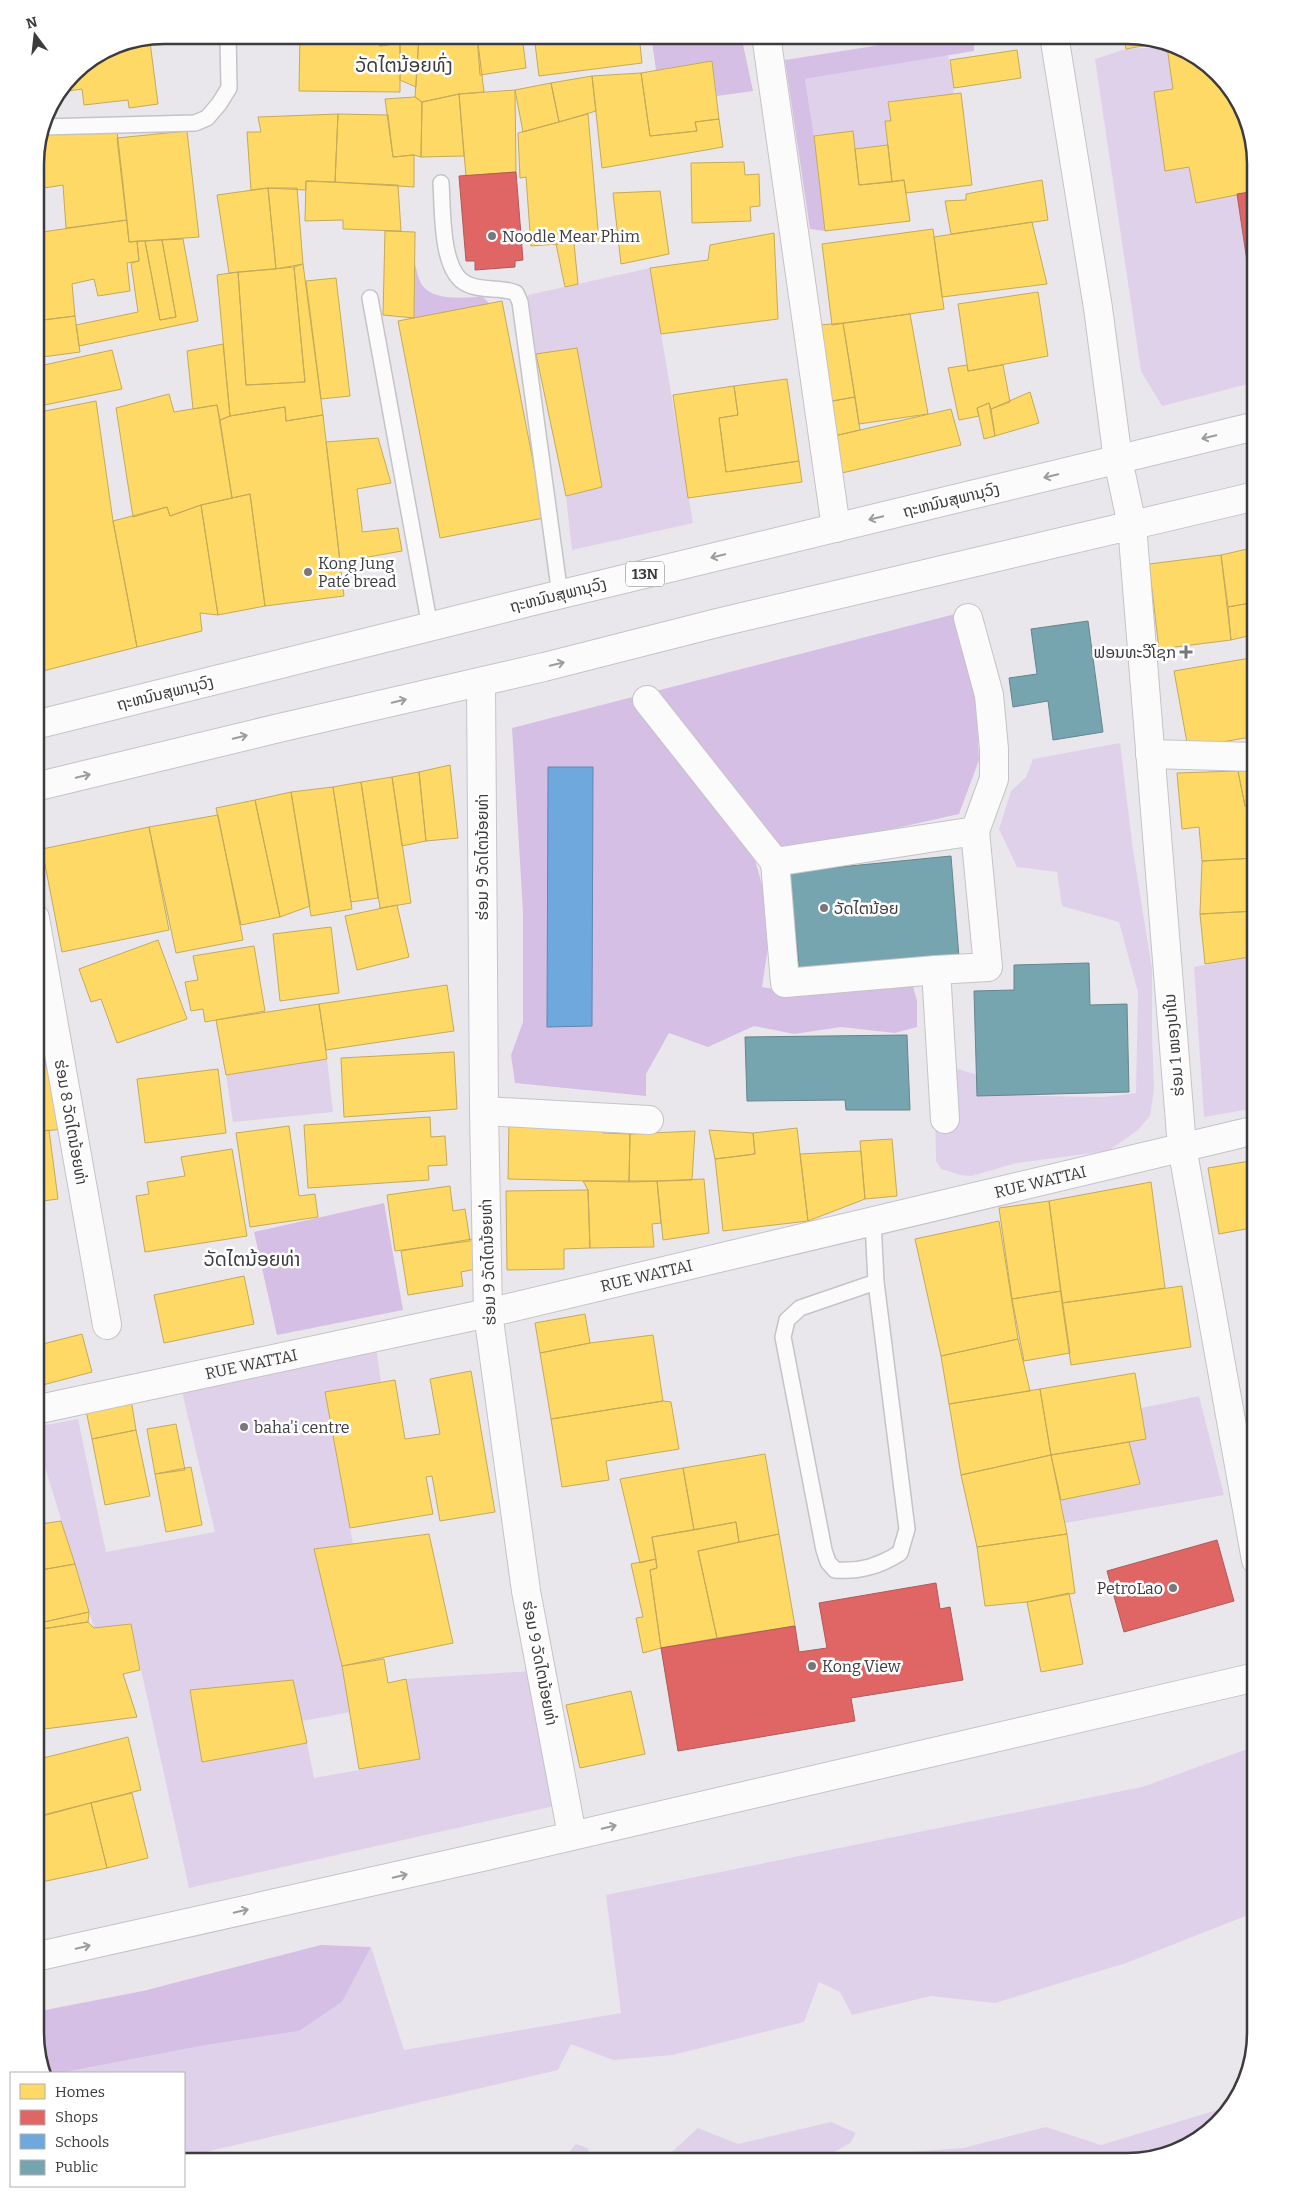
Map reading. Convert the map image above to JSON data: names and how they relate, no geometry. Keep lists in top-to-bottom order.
{
  "streets": {
    "main road": [
      "ຖະຫນົນສຸພານຸວົງ",
      "13N",
      "ຮ່ອມ 9 ວັດໄຕນ້ອຍທ່າ",
      "ຮ່ອມ 1 ໜອງປາໃນ",
      "ຮ່ອມ 8 ວັດໄຕນ້ອຍທ່າ",
      "RUE WATTAI"
    ]
  },
  "crossings": [
    ["ຖະຫນົນສຸພານຸວົງ", "ຮ່ອມ 1 ໜອງປາໃນ"],
    ["ຮ່ອມ 9 ວັດໄຕນ້ອຍທ່າ", "RUE WATTAI"],
    ["ຮ່ອມ 1 ໜອງປາໃນ", "RUE WATTAI"]
  ],
  "districts": ["ວັດໄຕນ້ອຍທົ່ງ", "ວັດໄຕນ້ອຍທ່າ"],
  "places": {
    "other": [
      "Noodle Mear Phim",
      "Kong Jung Paté bread",
      "ວັດໄຕນ້ອຍ",
      "baha'i centre",
      "PetroLao",
      "Kong View"
    ],
    "health": ["ຟອນທະວີໂຊກ"]
  },
  "legend": [
    "Homes",
    "Shops",
    "Schools",
    "Public"
  ],
  "north": "top"
}
